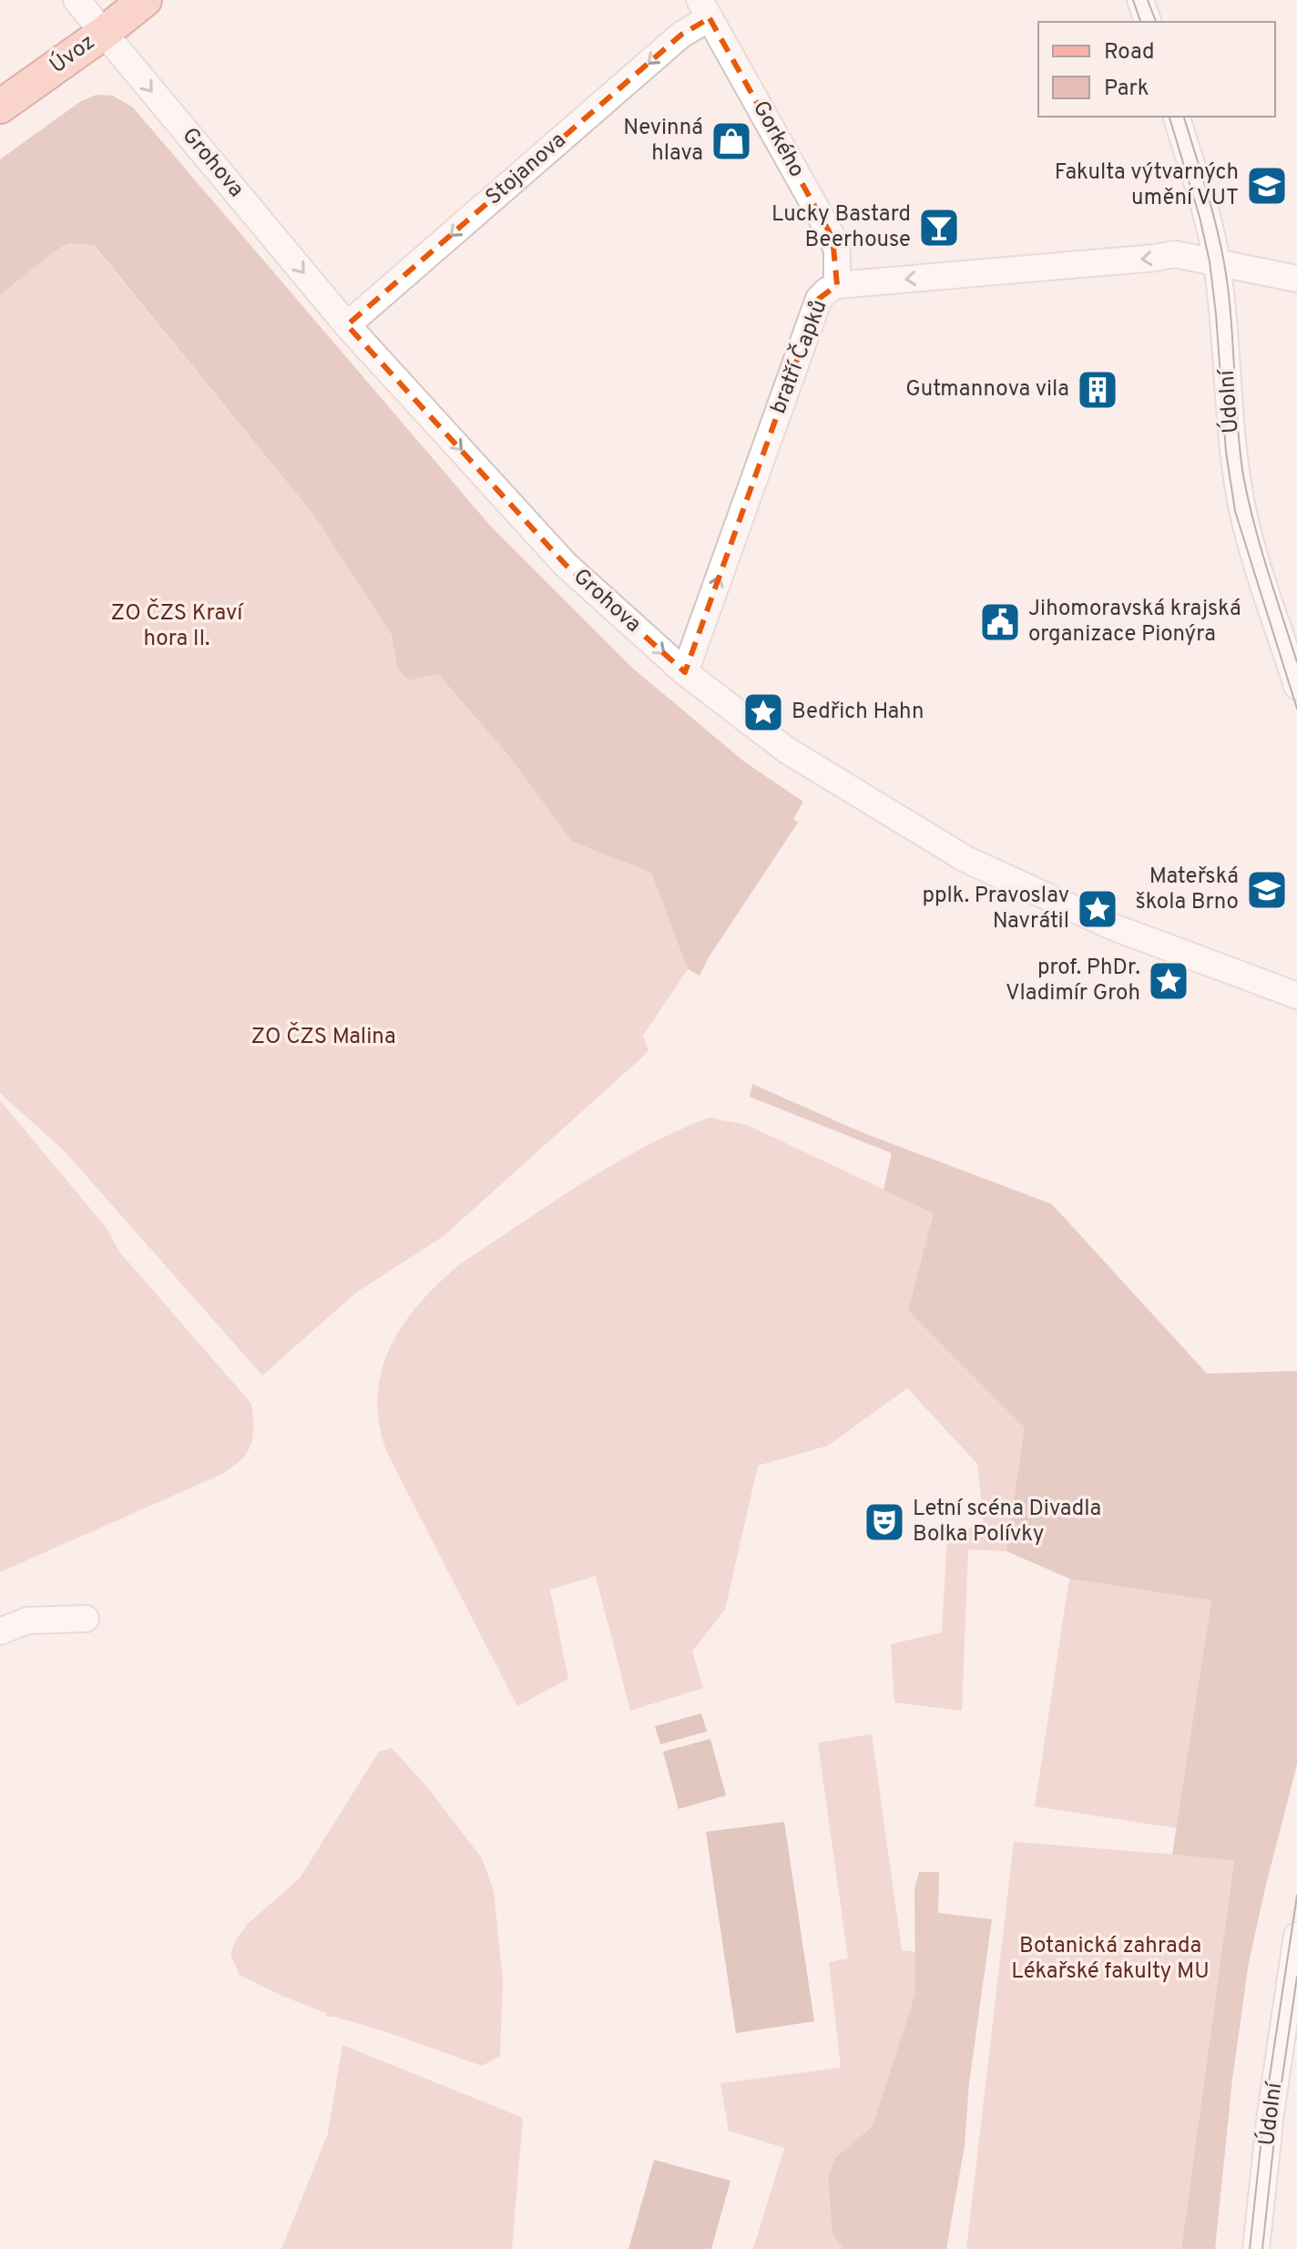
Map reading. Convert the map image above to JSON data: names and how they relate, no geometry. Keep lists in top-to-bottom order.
{
  "streets": {
    "main road": ["Úvoz"],
    "street": [
      "Gorkého",
      "Grohova",
      "Stojanova",
      "bratří Čapků",
      "Údolní"
    ]
  },
  "crossings": [
    ["Úvoz", "Grohova"],
    ["Gorkého", "Stojanova"],
    ["Gorkého", "bratří Čapků"],
    ["Grohova", "Stojanova"],
    ["Grohova", "bratří Čapků"],
    ["bratří Čapků", "Údolní"]
  ],
  "one_way": ["Grohova", "Stojanova"],
  "parks": ["ZO ČZS Kraví hora II.", "ZO ČZS Malina", "Botanická zahrada Lékařské fakulty MU"],
  "places": {
    "shop": ["Nevinná hlava"],
    "school or university": ["Fakulta výtvarných umění VUT", "Mateřská škola Brno"],
    "bar": ["Lucky Bastard Beerhouse"],
    "building": ["Gutmannova vila"],
    "public building": ["Jihomoravská krajská organizace Pionýra"],
    "place": ["Bedřich Hahn", "pplk. Pravoslav Navrátil", "prof. PhDr. Vladimír Groh"],
    "theatre": ["Letní scéna Divadla Bolka Polívky"]
  },
  "legend": ["Road", "Park"]
}
